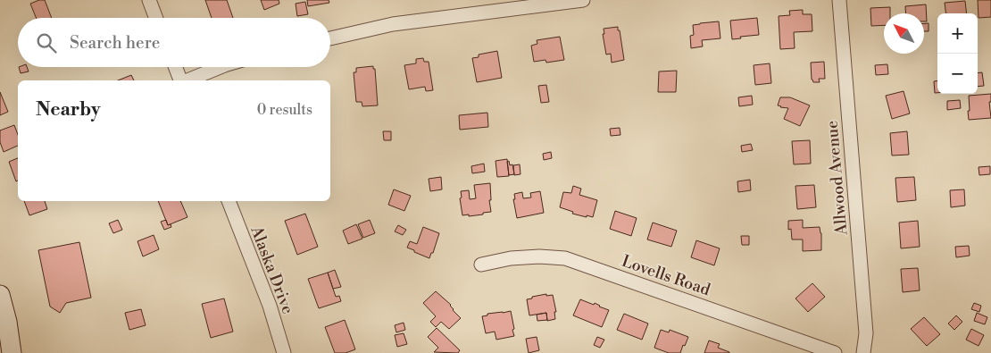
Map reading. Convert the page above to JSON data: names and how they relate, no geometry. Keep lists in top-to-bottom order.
{
  "streets": {
    "street": ["Allwood Avenue", "Alaska Drive", "Lovells Road"]
  },
  "north": "top left",
  "page": {
    "map_buttons": ["+", "−"],
    "search": "Search here",
    "heading": ["Nearby", "0 results"]
  }
}
